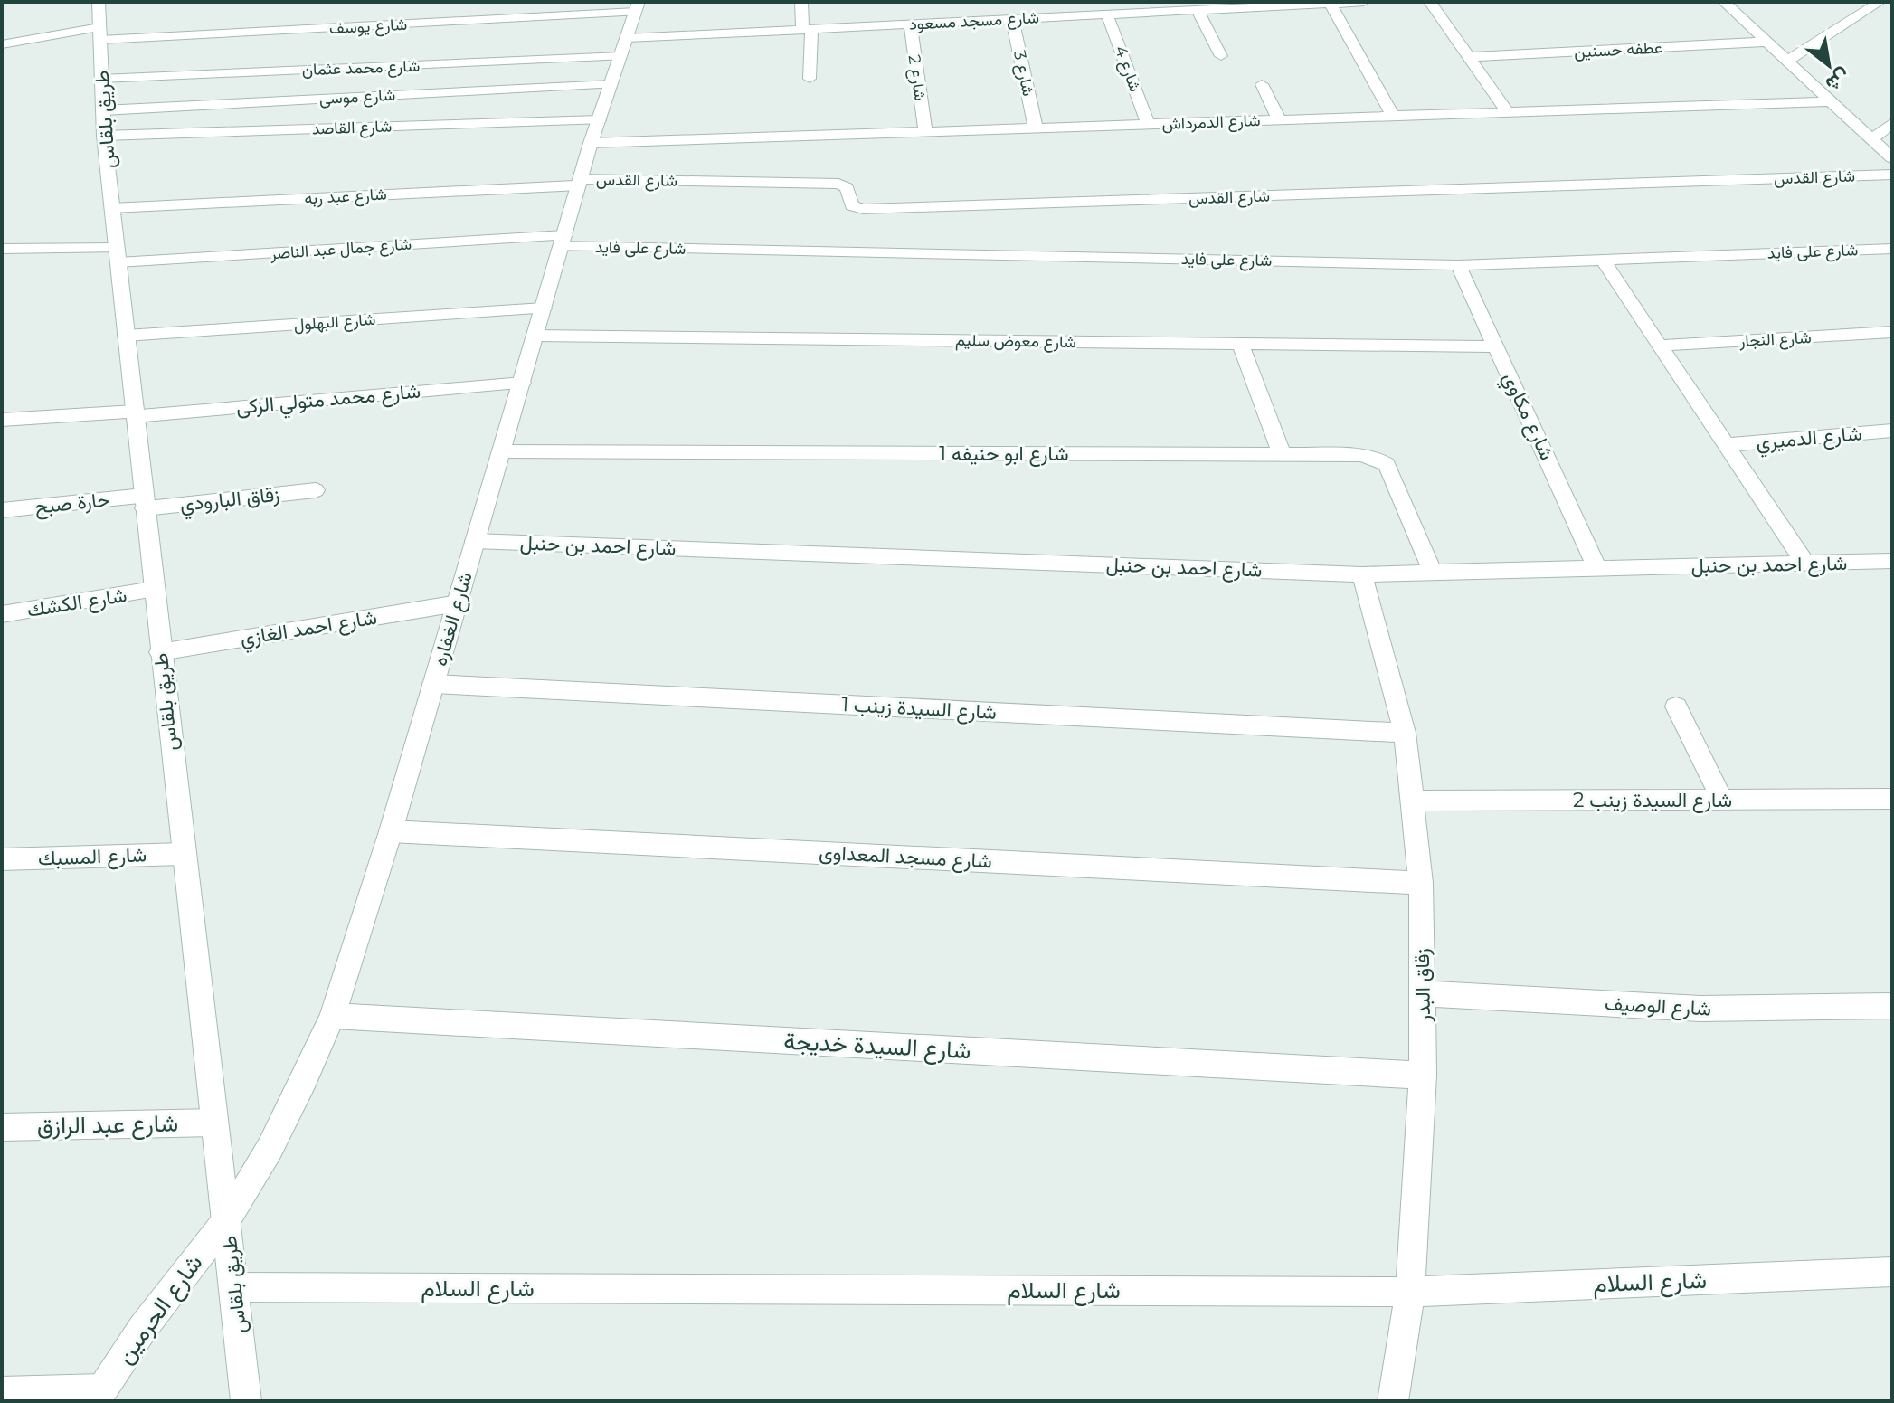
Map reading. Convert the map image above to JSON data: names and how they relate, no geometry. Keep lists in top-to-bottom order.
{
  "streets": {
    "street": [
      "شارع مسجد مسعود",
      "شارع يوسف",
      "عطفه حسنين",
      "شارع محمد عثمان",
      "شارع 4",
      "شارع 3",
      "شارع 2",
      "شارع موسى",
      "طريق بلقاس",
      "شارع الدمرداش",
      "شارع القاصد",
      "شارع القدس",
      "شارع عبد ربه",
      "شارع على فايد",
      "شارع جمال عبد الناصر",
      "شارع البهلول",
      "شارع النجار",
      "شارع معوض سليم",
      "شارع محمد متولي الزكى",
      "شارع مكاوي",
      "شارع الدميري",
      "شارع ابو حنيفه 1",
      "زقاق البارودي",
      "حارة صبح",
      "شارع احمد بن حنبل",
      "شارع الكشك",
      "شارع الغفاره",
      "شارع احمد الغازي",
      "شارع السيدة زينب 1",
      "شارع السيدة زينب 2",
      "شارع المسبك",
      "شارع مسجد المعداوى",
      "زقاق البدر",
      "شارع الوصيف",
      "شارع السيدة خديجة",
      "شارع عبد الرازق",
      "شارع السلام",
      "شارع الحرمين"
    ]
  },
  "crossings": [
    ["شارع مسجد مسعود", "شارع محمد عثمان"],
    ["شارع مسجد مسعود", "شارع 4"],
    ["شارع مسجد مسعود", "شارع 3"],
    ["شارع مسجد مسعود", "شارع 2"],
    ["شارع مسجد مسعود", "شارع الغفاره"],
    ["شارع يوسف", "طريق بلقاس"],
    ["شارع يوسف", "شارع الغفاره"],
    ["شارع محمد عثمان", "طريق بلقاس"],
    ["شارع محمد عثمان", "شارع الغفاره"],
    ["شارع 4", "شارع الدمرداش"],
    ["شارع 3", "شارع الدمرداش"],
    ["شارع 2", "شارع الدمرداش"],
    ["شارع موسى", "طريق بلقاس"],
    ["شارع موسى", "شارع الغفاره"],
    ["طريق بلقاس", "شارع القاصد"],
    ["طريق بلقاس", "شارع عبد ربه"],
    ["طريق بلقاس", "شارع جمال عبد الناصر"],
    ["طريق بلقاس", "شارع البهلول"],
    ["طريق بلقاس", "شارع محمد متولي الزكى"],
    ["طريق بلقاس", "زقاق البارودي"],
    ["طريق بلقاس", "حارة صبح"],
    ["طريق بلقاس", "شارع الكشك"],
    ["طريق بلقاس", "شارع الغفاره"],
    ["طريق بلقاس", "شارع احمد الغازي"],
    ["طريق بلقاس", "شارع المسبك"],
    ["طريق بلقاس", "شارع عبد الرازق"],
    ["طريق بلقاس", "شارع السلام"],
    ["طريق بلقاس", "شارع الحرمين"],
    ["شارع الدمرداش", "شارع الغفاره"],
    ["شارع القاصد", "شارع الغفاره"],
    ["شارع القدس", "شارع عبد ربه"],
    ["شارع القدس", "شارع الغفاره"],
    ["شارع عبد ربه", "شارع الغفاره"],
    ["شارع على فايد", "شارع جمال عبد الناصر"],
    ["شارع على فايد", "شارع مكاوي"],
    ["شارع على فايد", "شارع الغفاره"],
    ["شارع جمال عبد الناصر", "شارع الغفاره"],
    ["شارع البهلول", "شارع الغفاره"],
    ["شارع معوض سليم", "شارع مكاوي"],
    ["شارع معوض سليم", "شارع الغفاره"],
    ["شارع محمد متولي الزكى", "شارع الغفاره"],
    ["شارع مكاوي", "شارع احمد بن حنبل"],
    ["شارع ابو حنيفه 1", "شارع احمد بن حنبل"],
    ["شارع ابو حنيفه 1", "شارع الغفاره"],
    ["زقاق البارودي", "حارة صبح"],
    ["شارع احمد بن حنبل", "شارع الغفاره"],
    ["شارع احمد بن حنبل", "زقاق البدر"],
    ["شارع الغفاره", "شارع احمد الغازي"],
    ["شارع الغفاره", "شارع السيدة زينب 1"],
    ["شارع الغفاره", "شارع مسجد المعداوى"],
    ["شارع الغفاره", "شارع السيدة خديجة"],
    ["شارع الغفاره", "شارع الحرمين"],
    ["شارع السيدة زينب 1", "زقاق البدر"],
    ["شارع السيدة زينب 2", "زقاق البدر"],
    ["شارع مسجد المعداوى", "زقاق البدر"],
    ["زقاق البدر", "شارع الوصيف"],
    ["زقاق البدر", "شارع السيدة خديجة"],
    ["زقاق البدر", "شارع السلام"]
  ],
  "north": "bottom right"
}
